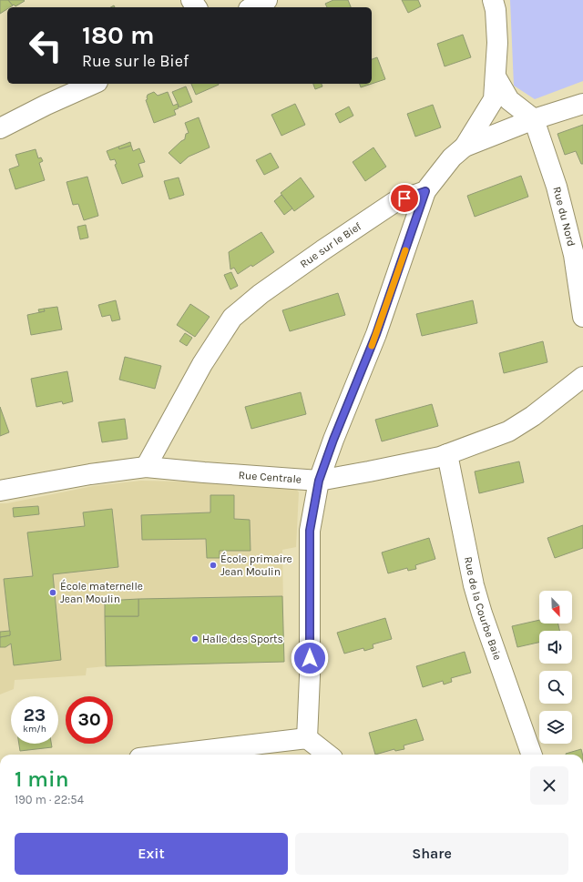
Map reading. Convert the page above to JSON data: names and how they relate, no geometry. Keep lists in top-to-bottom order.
{
  "streets": {
    "street": [
      "Rue du Nord",
      "Rue sur le Bief",
      "Rue Centrale",
      "Rue de la Courbe Baie"
    ]
  },
  "crossings": [
    ["Rue sur le Bief", "Rue Centrale"],
    ["Rue Centrale", "Rue de la Courbe Baie"]
  ],
  "places": ["École primaire Jean Moulin", "École maternelle Jean Moulin", "Halle des Sports"],
  "north": "bottom right",
  "page": {
    "turn": ["180 m", "Rue sur le Bief"],
    "speed": "23 km/h",
    "limit": "30",
    "heading": ["1 min", "190 m · 22:54"],
    "buttons": ["Exit", "Share"]
  }
}
